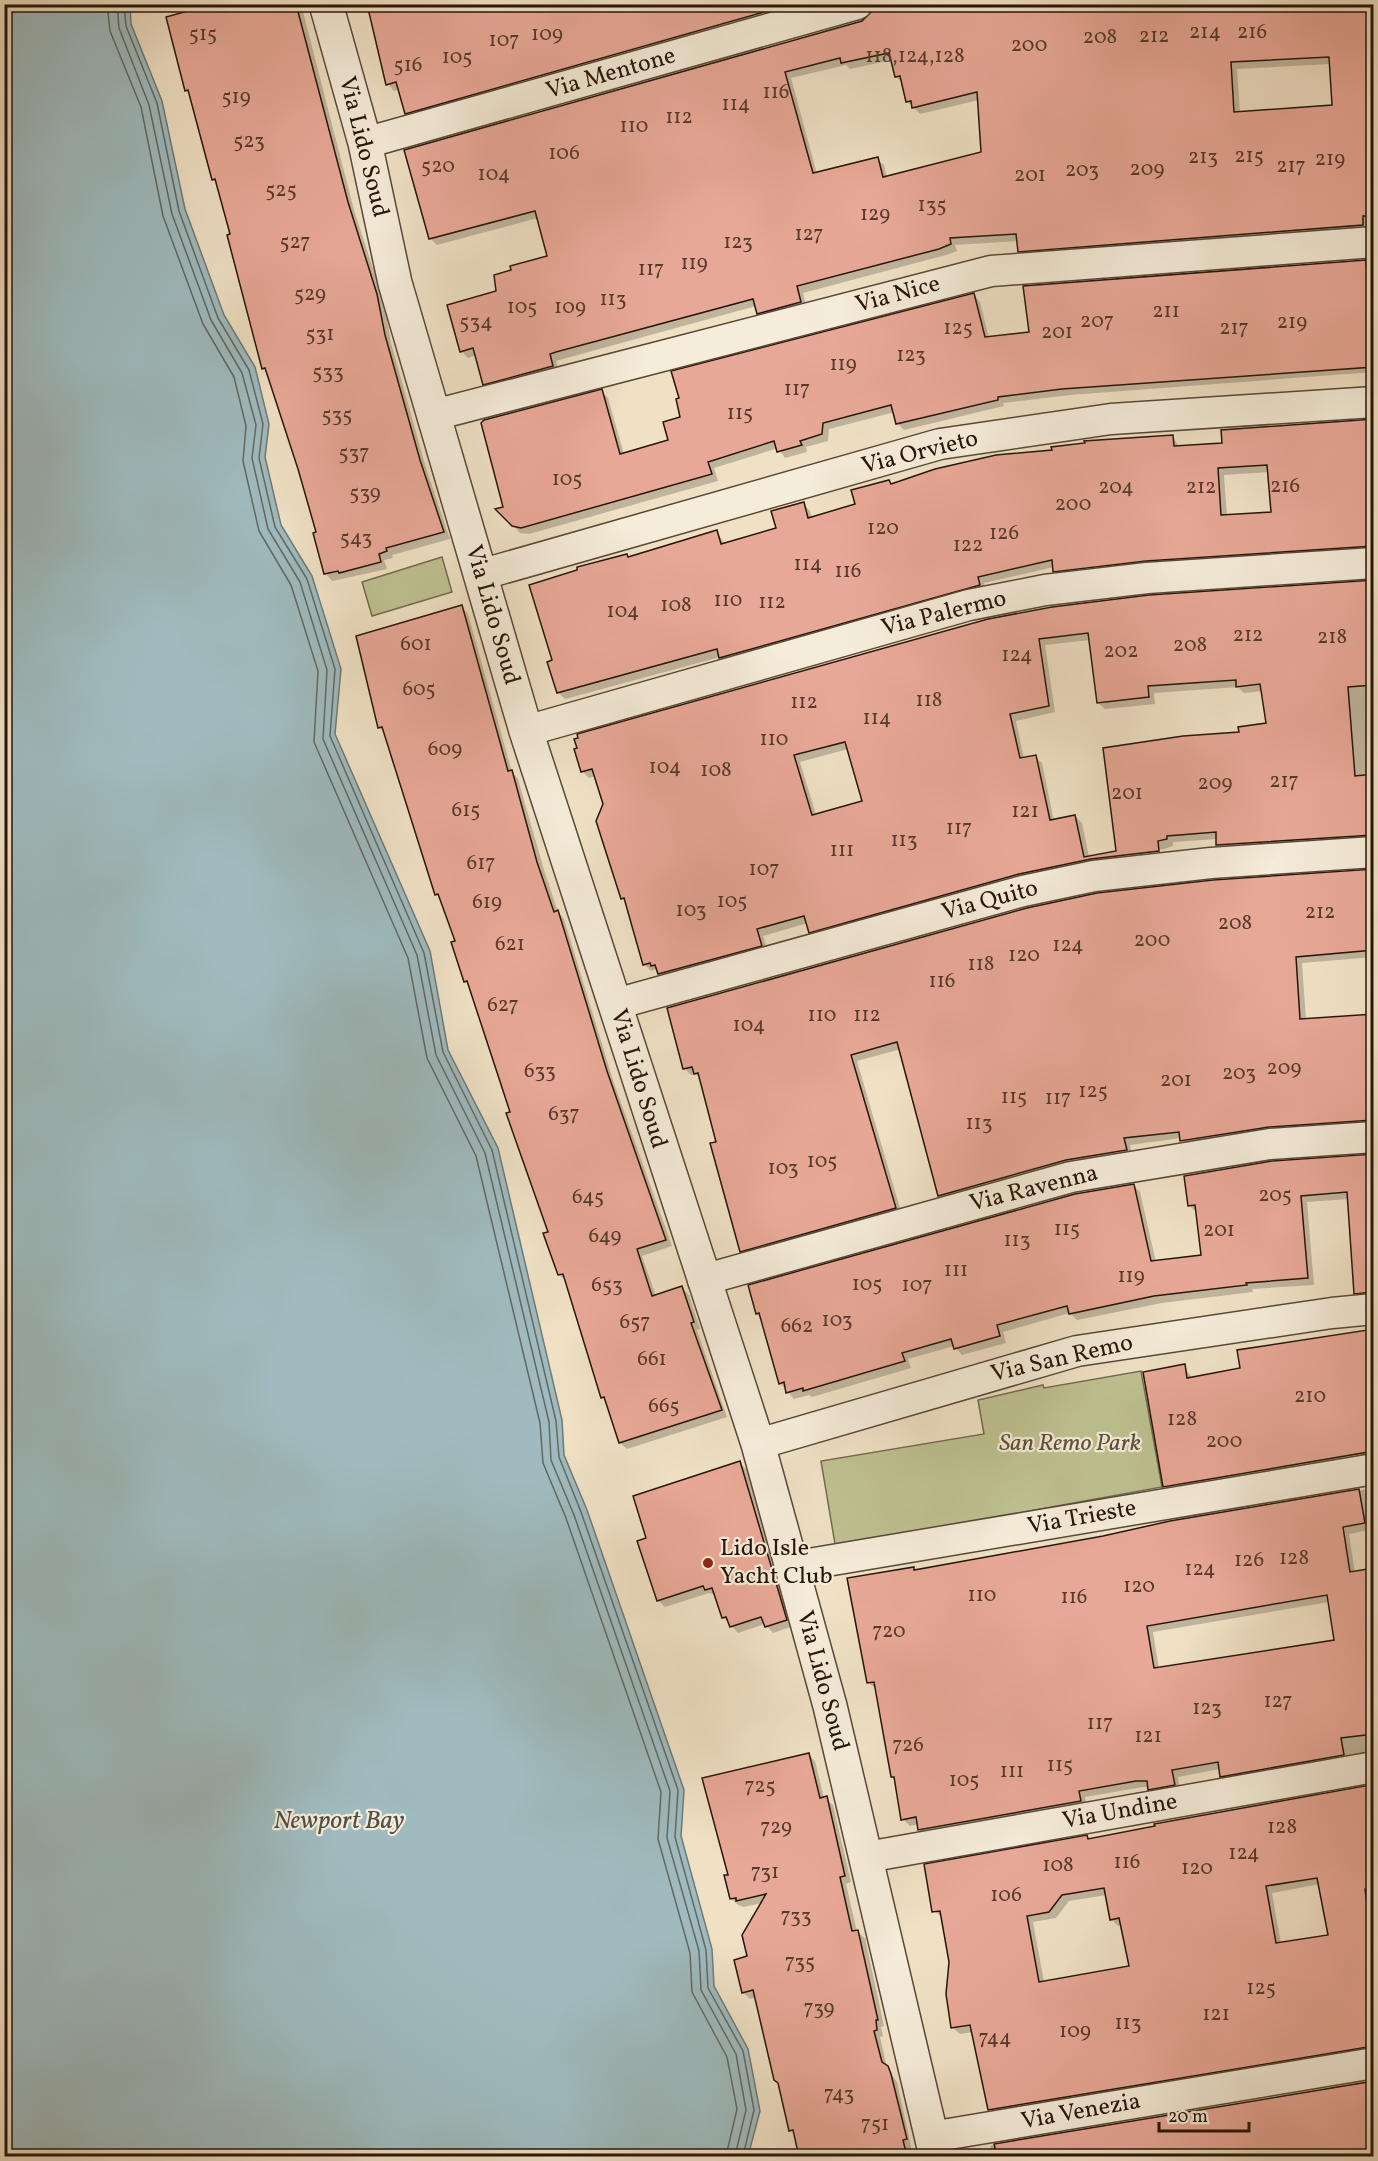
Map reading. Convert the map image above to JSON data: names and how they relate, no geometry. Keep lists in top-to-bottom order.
{
  "streets": {
    "street": [
      "Via Mentone",
      "Via Lido Soud",
      "Via Nice",
      "Via Orvieto",
      "Via Palermo",
      "Via Quito",
      "Via Ravenna",
      "Via San Remo",
      "Via Trieste",
      "Via Undine",
      "Via Venezia"
    ]
  },
  "crossings": [
    ["Via Mentone", "Via Lido Soud"],
    ["Via Lido Soud", "Via Nice"],
    ["Via Lido Soud", "Via Orvieto"],
    ["Via Lido Soud", "Via Palermo"],
    ["Via Lido Soud", "Via Quito"],
    ["Via Lido Soud", "Via Ravenna"],
    ["Via Lido Soud", "Via San Remo"],
    ["Via Lido Soud", "Via Trieste"],
    ["Via Lido Soud", "Via Undine"],
    ["Via Lido Soud", "Via Venezia"]
  ],
  "water": ["Newport Bay"],
  "parks": ["San Remo Park"],
  "places": ["Lido Isle Yacht Club"],
  "house_numbers": [
    "214",
    "216",
    "515",
    "109",
    "212",
    "208",
    "107",
    "200",
    "118,124,128",
    "105",
    "516",
    "116",
    "519",
    "114",
    "112",
    "110",
    "523",
    "106",
    "215",
    "213",
    "219",
    "520",
    "217",
    "209",
    "203",
    "104",
    "201",
    "525",
    "135",
    "129",
    "127",
    "527",
    "123",
    "119",
    "117",
    "529",
    "113",
    "105",
    "109",
    "211",
    "207",
    "534",
    "219",
    "125",
    "217",
    "201",
    "531",
    "123",
    "119",
    "533",
    "117",
    "115",
    "535",
    "537",
    "105",
    "216",
    "204",
    "212",
    "539",
    "200",
    "120",
    "126",
    "543",
    "122",
    "114",
    "116",
    "110",
    "112",
    "108",
    "104",
    "212",
    "218",
    "601",
    "208",
    "202",
    "124",
    "605",
    "118",
    "112",
    "114",
    "110",
    "609",
    "104",
    "108",
    "217",
    "209",
    "201",
    "615",
    "121",
    "117",
    "113",
    "111",
    "617",
    "107",
    "105",
    "619",
    "103",
    "212",
    "208",
    "200",
    "621",
    "124",
    "120",
    "118",
    "116",
    "627",
    "110",
    "112",
    "104",
    "209",
    "633",
    "203",
    "201",
    "125",
    "115",
    "117",
    "637",
    "113",
    "105",
    "103",
    "205",
    "645",
    "115",
    "201",
    "649",
    "113",
    "111",
    "119",
    "105",
    "653",
    "107",
    "103",
    "657",
    "662",
    "661",
    "210",
    "665",
    "128",
    "200",
    "128",
    "126",
    "124",
    "120",
    "110",
    "116",
    "720",
    "127",
    "123",
    "117",
    "121",
    "726",
    "115",
    "111",
    "105",
    "725",
    "729",
    "128",
    "124",
    "116",
    "108",
    "120",
    "731",
    "106",
    "733",
    "735",
    "125",
    "739",
    "121",
    "113",
    "109",
    "744",
    "743",
    "751"
  ],
  "scale_bar": "20 m"
}
